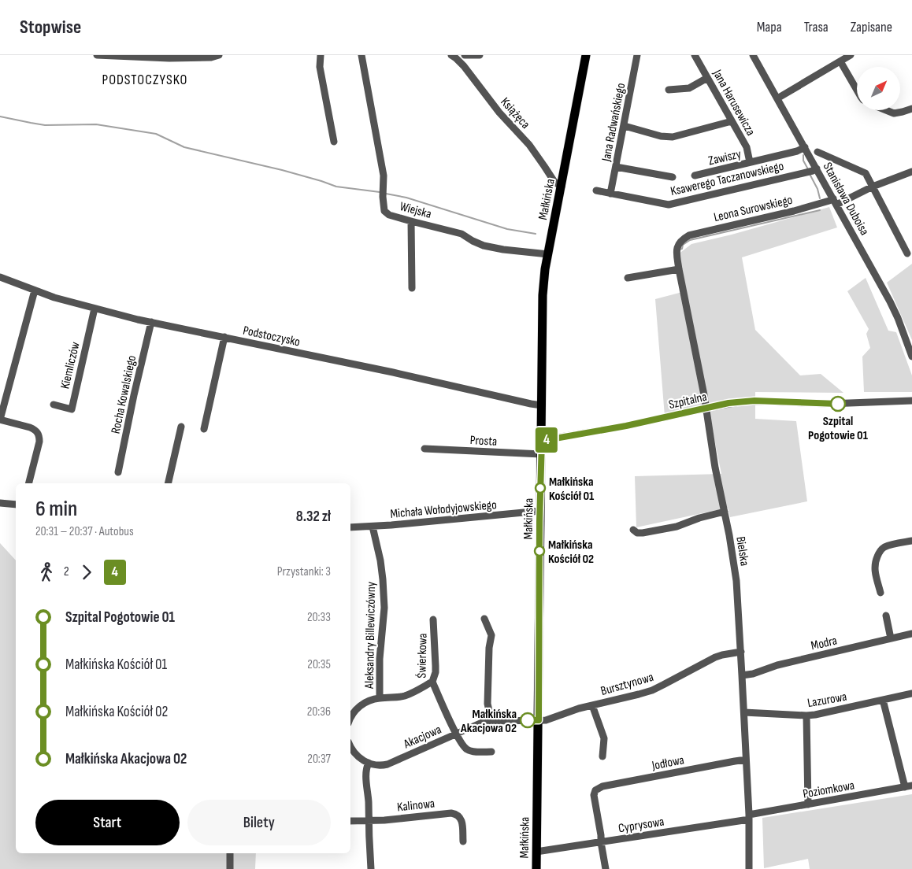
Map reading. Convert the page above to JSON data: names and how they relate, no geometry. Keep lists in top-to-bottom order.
{
  "streets": {
    "main road": ["Małkińska"],
    "street": [
      "Jana Harusewicza",
      "Książęca",
      "Jana Radwańskiego",
      "Zawiszy",
      "Ksawerego Taczanowskiego",
      "Stanisława Duboisa",
      "Leona Surowskiego",
      "Wiejska",
      "Podstoczysko",
      "Kiemliczów",
      "Rocha Kowalskiego",
      "Szpitalna",
      "Prosta",
      "Michała Wołodyjowskiego",
      "Bielska",
      "Aleksandry Billewiczówny",
      "Modra",
      "Świerkowa",
      "Bursztynowa",
      "Lazurowa",
      "Akacjowa",
      "Jodłowa",
      "Poziomkowa",
      "Kalinowa",
      "Cyprysowa"
    ]
  },
  "crossings": [
    ["Jana Harusewicza", "Zawiszy"],
    ["Książęca", "Małkińska"],
    ["Jana Radwańskiego", "Ksawerego Taczanowskiego"],
    ["Zawiszy", "Stanisława Duboisa"],
    ["Ksawerego Taczanowskiego", "Stanisława Duboisa"],
    ["Stanisława Duboisa", "Leona Surowskiego"],
    ["Małkińska", "Wiejska"],
    ["Małkińska", "Podstoczysko"],
    ["Małkińska", "Szpitalna"],
    ["Małkińska", "Prosta"],
    ["Małkińska", "Michała Wołodyjowskiego"],
    ["Małkińska", "Bursztynowa"],
    ["Małkińska", "Akacjowa"],
    ["Małkińska", "Cyprysowa"],
    ["Leona Surowskiego", "Bielska"],
    ["Podstoczysko", "Kiemliczów"],
    ["Podstoczysko", "Rocha Kowalskiego"],
    ["Szpitalna", "Bielska"],
    ["Michała Wołodyjowskiego", "Aleksandry Billewiczówny"],
    ["Bielska", "Modra"],
    ["Bielska", "Bursztynowa"],
    ["Bielska", "Lazurowa"],
    ["Bielska", "Jodłowa"],
    ["Bielska", "Poziomkowa"],
    ["Bielska", "Cyprysowa"],
    ["Świerkowa", "Akacjowa"],
    ["Bursztynowa", "Akacjowa"],
    ["Jodłowa", "Cyprysowa"],
    ["Poziomkowa", "Cyprysowa"]
  ],
  "districts": ["PODSTOCZYSKO"],
  "places": [
    "Szpital Pogotowie 01",
    "Małkińska Kościół 01",
    "Małkińska Kościół 02",
    "Małkińska Akacjowa 02"
  ],
  "lines": ["bus line 4"],
  "north": "top right",
  "page": {
    "header": "Stopwise",
    "nav": ["Mapa", "Trasa", "Zapisane"],
    "on_map": "4",
    "heading": ["6 min", "20:31 – 20:37 · Autobus", "8.32 zł"],
    "legs": ["2", "4", "Przystanki: 3"],
    "list": [
      {
        "name": "Szpital Pogotowie 01",
        "value": "20:33"
      },
      {
        "name": "Małkińska Kościół 01",
        "value": "20:35"
      },
      {
        "name": "Małkińska Kościół 02",
        "value": "20:36"
      },
      {
        "name": "Małkińska Akacjowa 02",
        "value": "20:37"
      }
    ],
    "buttons": ["Start", "Bilety"]
  }
}
